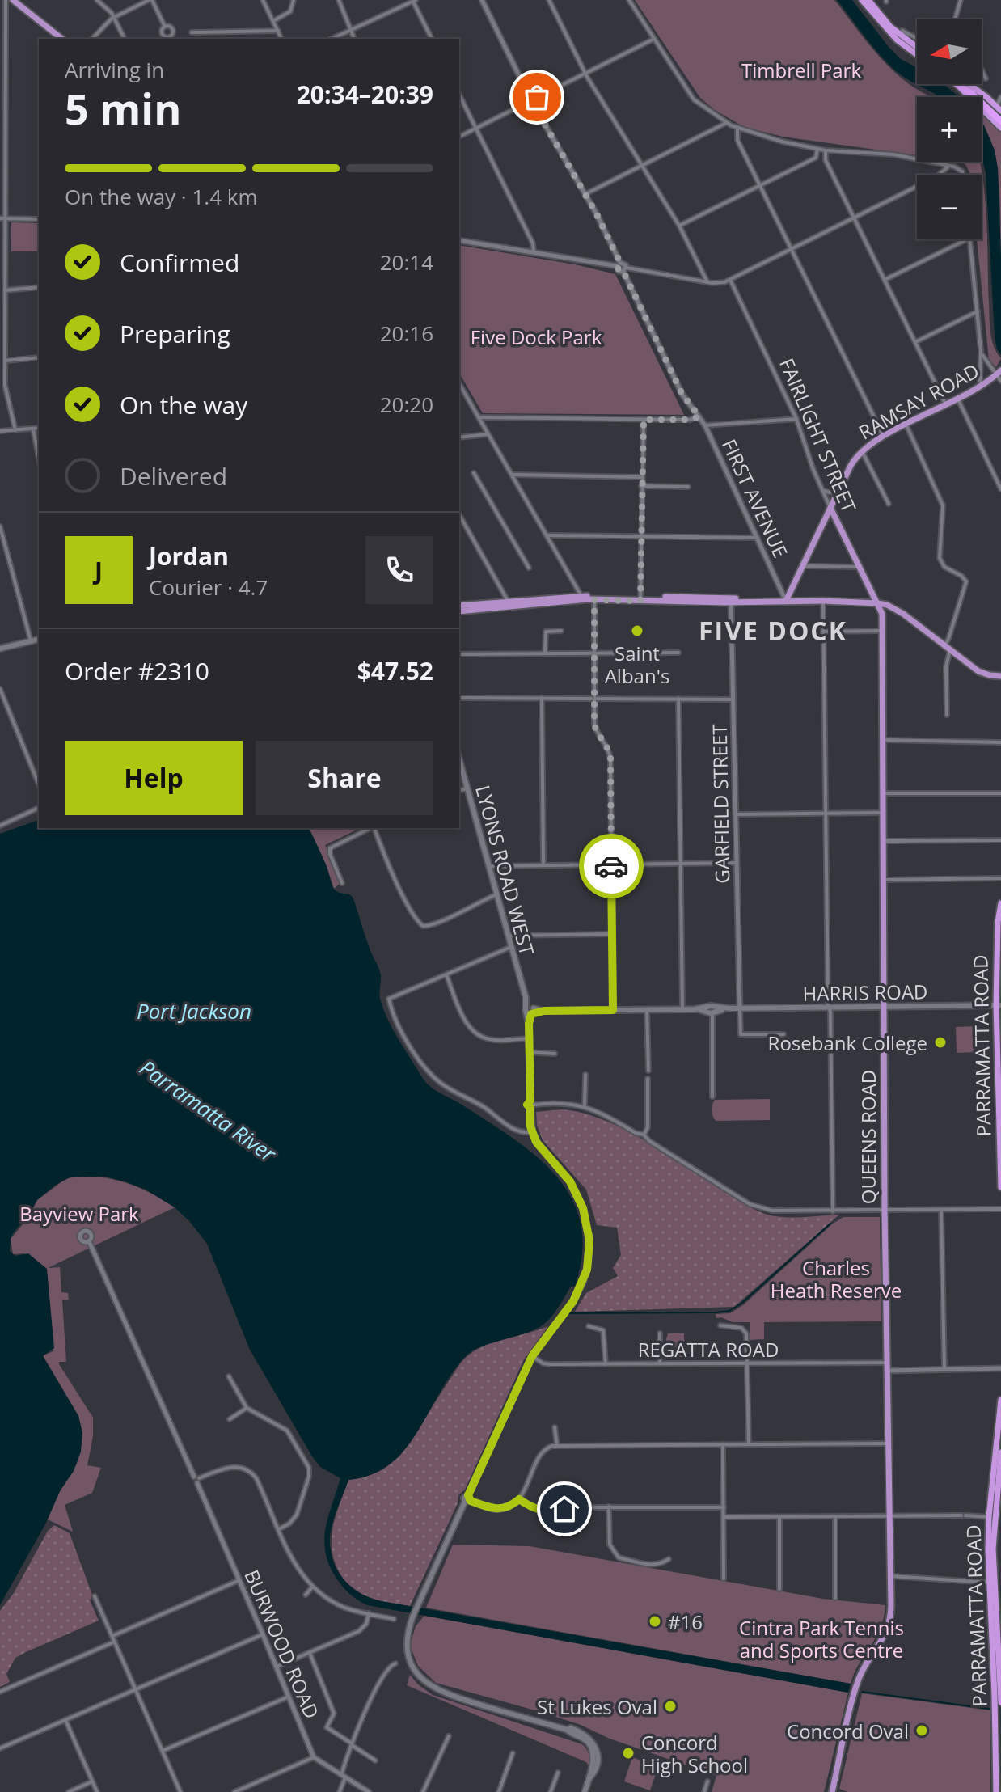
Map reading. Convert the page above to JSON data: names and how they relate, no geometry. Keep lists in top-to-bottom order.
{
  "streets": {
    "highway": ["PARRAMATTA ROAD"],
    "main road": [
      "RAMSAY ROAD",
      "FAIRLIGHT STREET",
      "LYONS ROAD WEST",
      "HARRIS ROAD",
      "QUEENS ROAD"
    ],
    "street": [
      "FIRST AVENUE",
      "GARFIELD STREET",
      "REGATTA ROAD",
      "BURWOOD ROAD"
    ]
  },
  "crossings": [
    ["RAMSAY ROAD", "FAIRLIGHT STREET"],
    ["RAMSAY ROAD", "FIRST AVENUE"],
    ["FAIRLIGHT STREET", "QUEENS ROAD"],
    ["GARFIELD STREET", "HARRIS ROAD"],
    ["LYONS ROAD WEST", "HARRIS ROAD"],
    ["HARRIS ROAD", "PARRAMATTA ROAD"],
    ["HARRIS ROAD", "QUEENS ROAD"],
    ["QUEENS ROAD", "REGATTA ROAD"]
  ],
  "districts": ["FIVE DOCK"],
  "water": ["Port Jackson", "Parramatta River"],
  "parks": [
    "Timbrell Park",
    "Five Dock Park",
    "Bayview Park",
    "Charles Heath Reserve",
    "Cintra Park Tennis and Sports Centre"
  ],
  "places": [
    "Saint Alban's",
    "Rosebank College",
    "#16",
    "St Lukes Oval",
    "Concord Oval",
    "Concord High School"
  ],
  "north": "left",
  "page": {
    "map_buttons": ["+", "−"],
    "heading": ["5 min", "Arriving in", "20:34–20:39"],
    "panel": [
      "Jordan",
      "Courier · 4.7",
      "Order #2310",
      "$47.52"
    ],
    "bar": "On the way · 1.4 km",
    "list": [
      ["Confirmed", "20:14"],
      ["Preparing", "20:16"],
      ["On the way", "20:20"],
      "Delivered"
    ],
    "round": "J",
    "buttons": ["Help", "Share"]
  }
}
